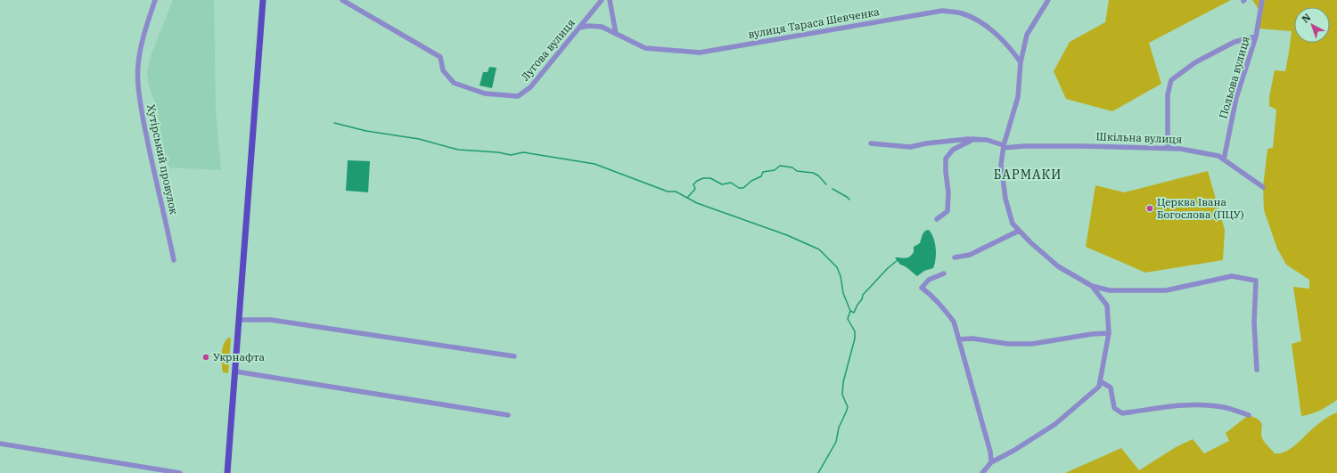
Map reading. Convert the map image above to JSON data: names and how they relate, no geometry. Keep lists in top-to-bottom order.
{
  "streets": {
    "street": [
      "вулиця Тараса Шевченка",
      "Лугова вулиця",
      "Польова вулиця",
      "Шкільна вулиця",
      "Хутірський провулок"
    ]
  },
  "crossings": [
    ["вулиця Тараса Шевченка", "Лугова вулиця"],
    ["Польова вулиця", "Шкільна вулиця"]
  ],
  "districts": ["БАРМАКИ"],
  "places": ["Церква Івана Богослова (ПЦУ)", "Укрнафта"],
  "north": "top left"
}
